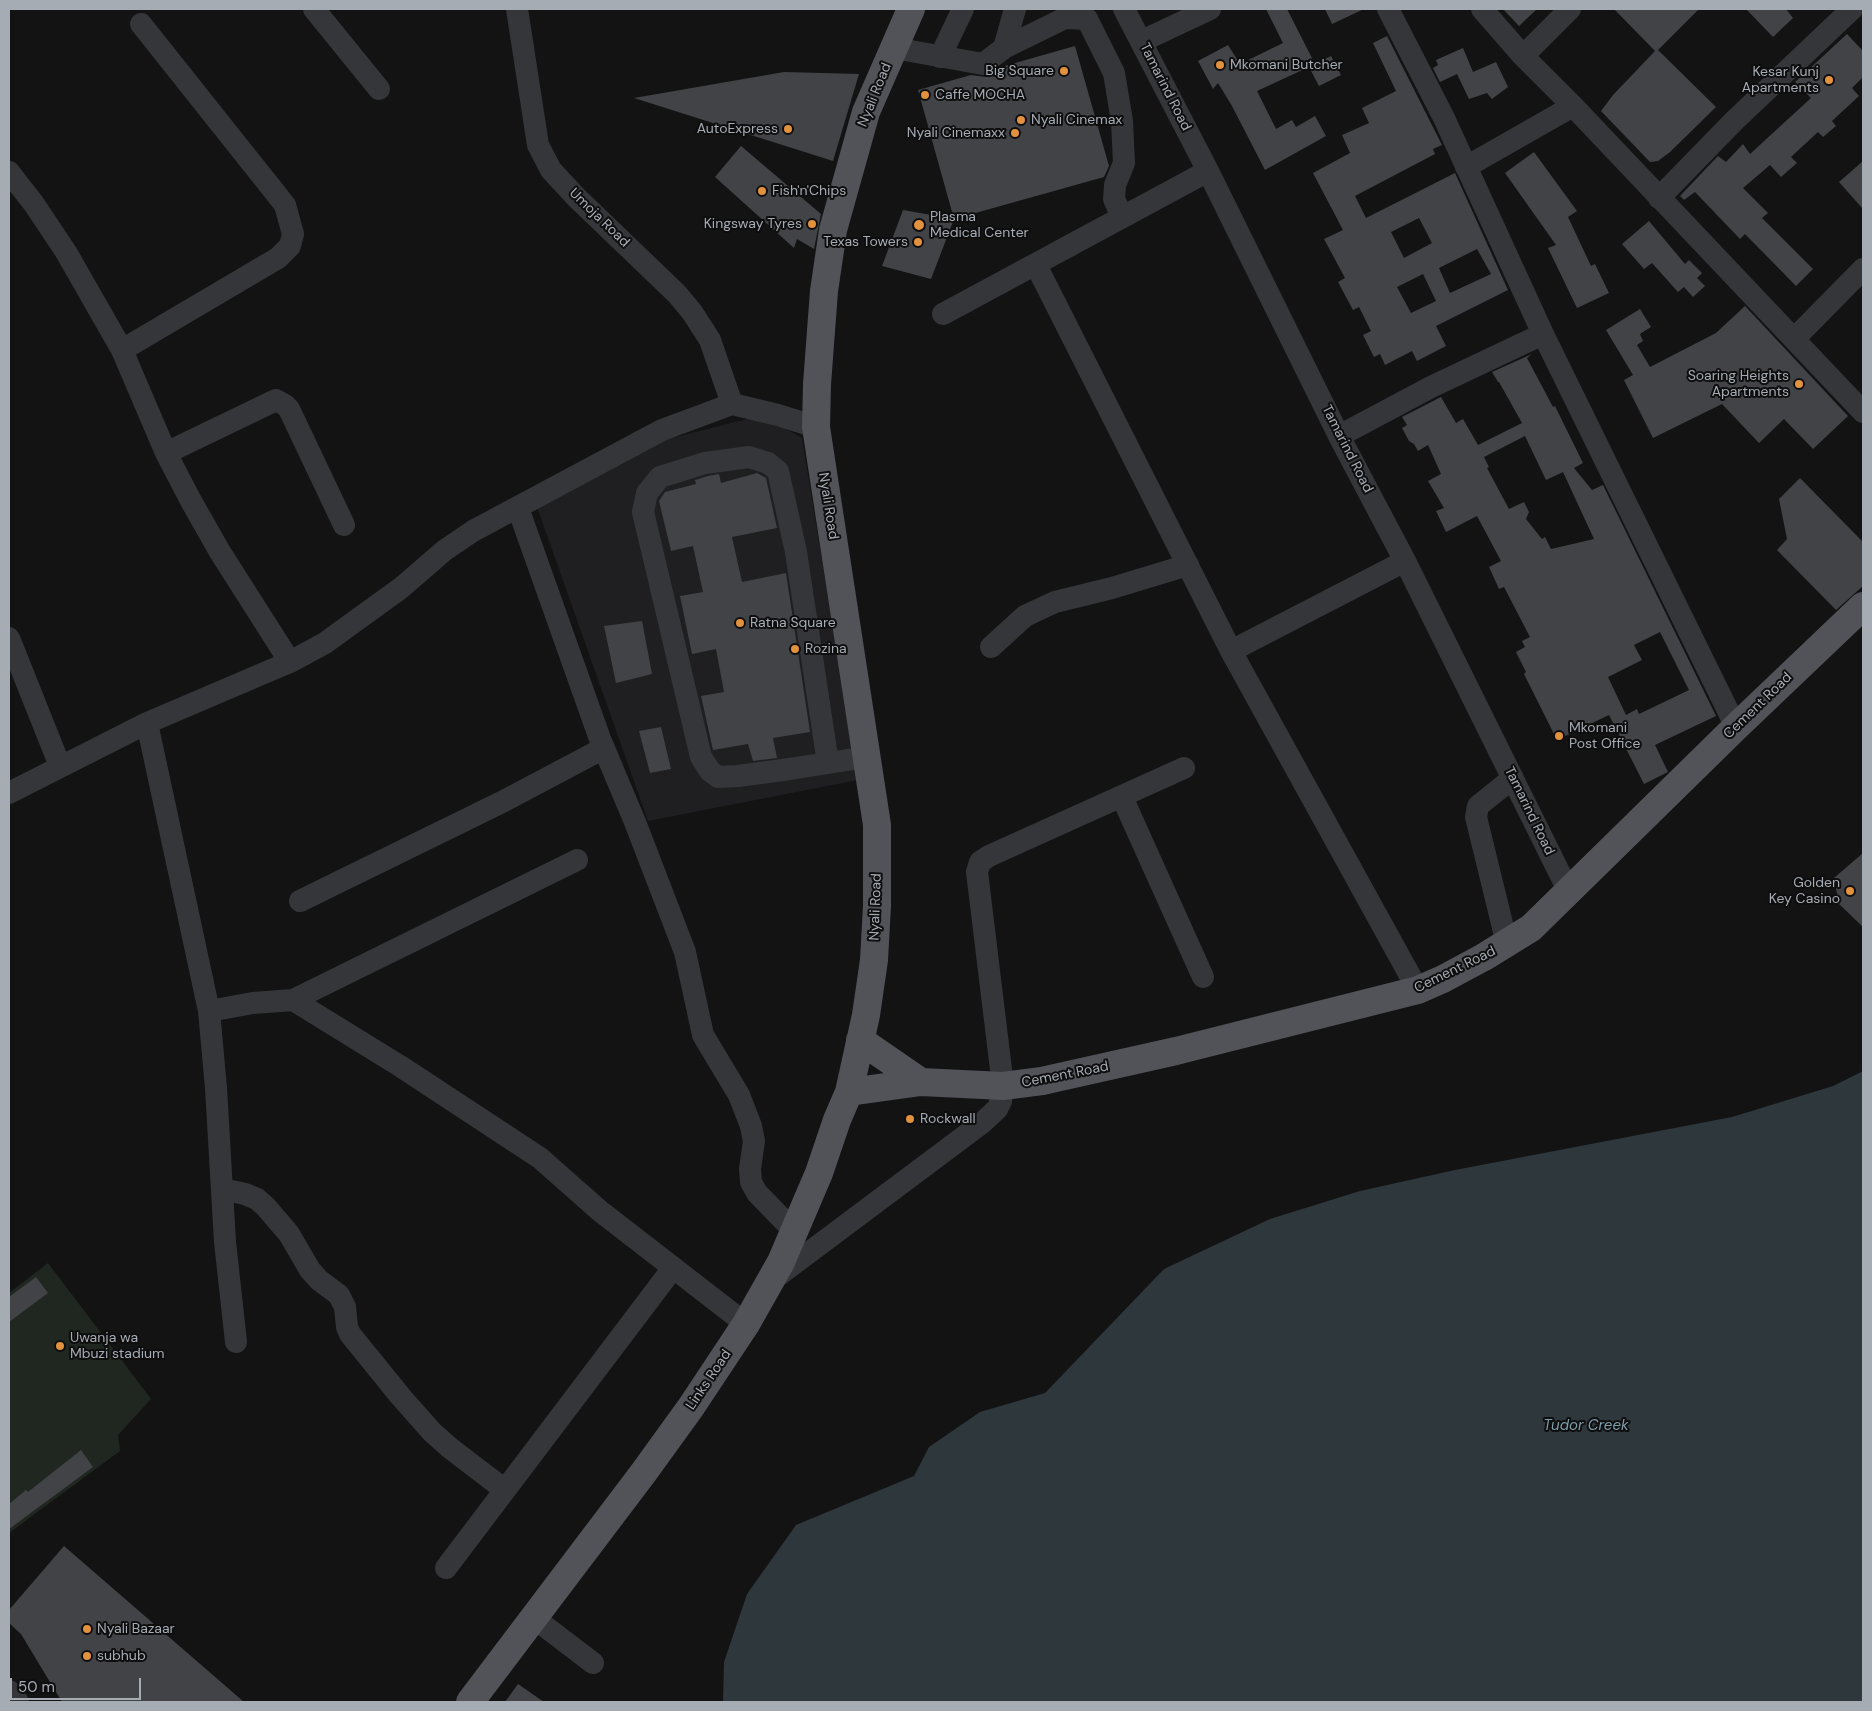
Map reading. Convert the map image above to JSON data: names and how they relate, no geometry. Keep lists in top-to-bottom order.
{
  "streets": {
    "main road": ["Nyali Road", "Cement Road", "Links Road"],
    "street": ["Tamarind Road", "Umoja Road"]
  },
  "crossings": [
    ["Tamarind Road", "Cement Road"],
    ["Nyali Road", "Links Road"],
    ["Cement Road", "Links Road"]
  ],
  "water": ["Tudor Creek"],
  "places": [
    "Mkomani Butcher",
    "Big Square",
    "Kesar Kunj Apartments",
    "Caffe MOCHA",
    "Nyali Cinemax",
    "AutoExpress",
    "Nyali Cinemaxx",
    "Fish'n'Chips",
    "Kingsway Tyres",
    "Plasma Medical Center",
    "Texas Towers",
    "Soaring Heights Apartments",
    "Ratna Square",
    "Rozina",
    "Mkomani Post Office",
    "Golden Key Casino",
    "Rockwall",
    "Uwanja wa Mbuzi stadium",
    "Nyali Bazaar",
    "subhub"
  ],
  "scale_bar": "50 m"
}
